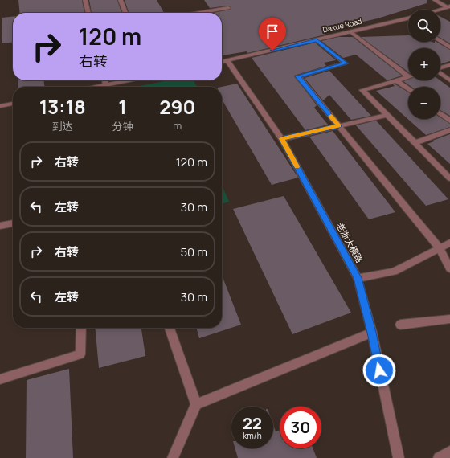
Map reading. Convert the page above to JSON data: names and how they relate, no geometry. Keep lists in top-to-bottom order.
{
  "streets": {
    "street": ["Daxue Road", "老浙大横路"]
  },
  "crossings": [
    ["Daxue Road", "老浙大横路"]
  ],
  "page": {
    "map_buttons": ["+", "−"],
    "turn": ["120 m", "右转"],
    "eta": [
      "13:18",
      "到达",
      "1",
      "分钟",
      "290",
      "m"
    ],
    "list": [
      {
        "name": "右转",
        "value": "120 m"
      },
      {
        "name": "左转",
        "value": "30 m"
      },
      {
        "name": "右转",
        "value": "50 m"
      },
      {
        "name": "左转",
        "value": "30 m"
      }
    ],
    "speed": "22 km/h",
    "limit": "30"
  }
}
